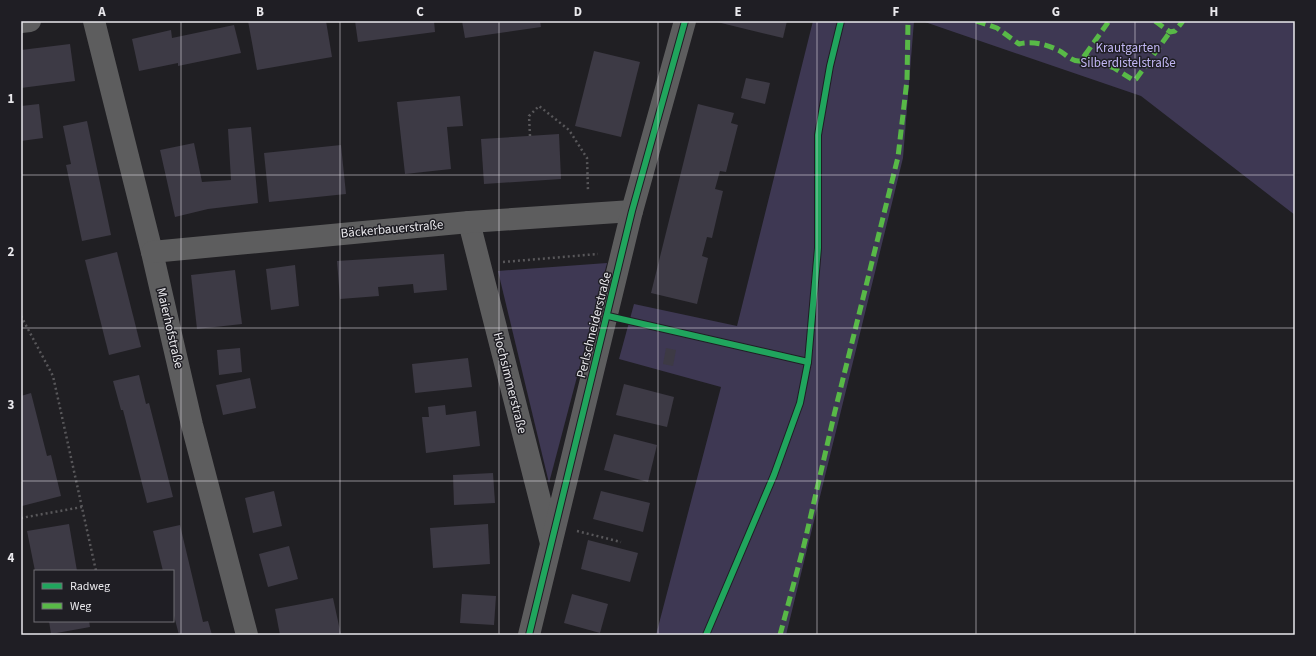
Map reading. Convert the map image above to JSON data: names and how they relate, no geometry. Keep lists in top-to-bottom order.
{
  "streets": {
    "street": [
      "Bäckerbauerstraße",
      "Perlschneiderstraße",
      "Maierhofstraße",
      "Hochsimmerstraße"
    ]
  },
  "crossings": [
    ["Bäckerbauerstraße", "Perlschneiderstraße"],
    ["Bäckerbauerstraße", "Maierhofstraße"],
    ["Bäckerbauerstraße", "Hochsimmerstraße"],
    ["Perlschneiderstraße", "Hochsimmerstraße"]
  ],
  "parks": ["Krautgarten Silberdistelstraße"],
  "legend": ["Radweg", "Weg"],
  "grid": {
    "columns": [
      "A",
      "B",
      "C",
      "D",
      "E",
      "F",
      "G",
      "H"
    ],
    "rows": [
      "1",
      "2",
      "3",
      "4"
    ]
  }
}
